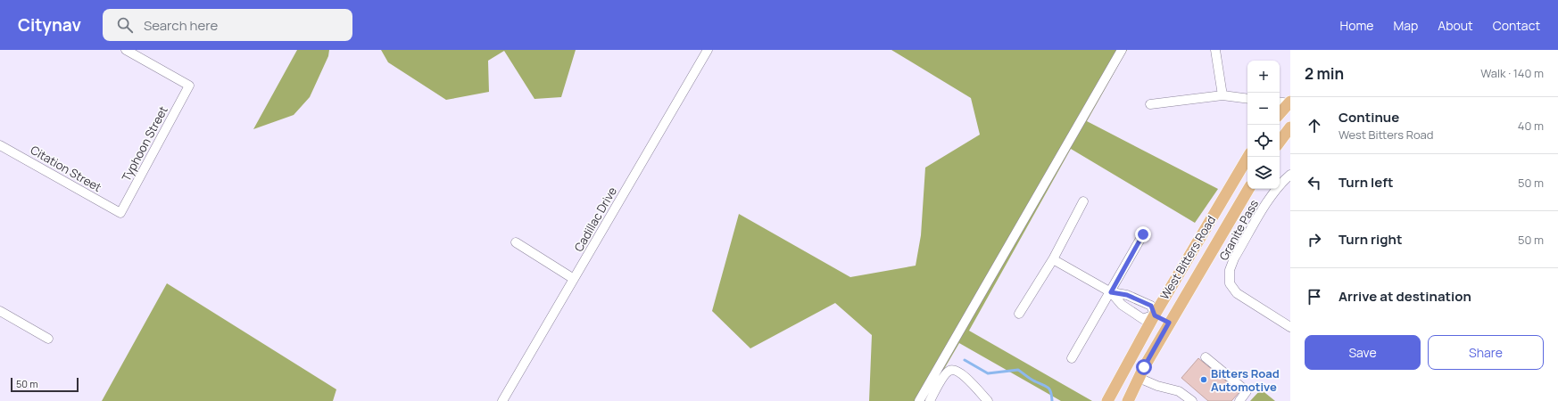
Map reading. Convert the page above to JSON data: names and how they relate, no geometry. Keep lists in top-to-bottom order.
{
  "streets": {
    "main road": ["West Bitters Road"],
    "street": [
      "Typhoon Street",
      "Citation Street",
      "Cadillac Drive",
      "Granite Pass"
    ]
  },
  "crossings": [
    ["Typhoon Street", "Citation Street"]
  ],
  "places": ["Bitters Road Automotive"],
  "scale_bar": "50 m",
  "page": {
    "header": "Citynav",
    "search": "Search here",
    "nav": [
      "Home",
      "Map",
      "About",
      "Contact"
    ],
    "heading": ["2 min", "Walk · 140 m"],
    "map_buttons": ["+", "−"],
    "list": [
      ["Continue", "West Bitters Road", "40 m"],
      ["Turn left", "50 m"],
      ["Turn right", "50 m"],
      "Arrive at destination"
    ],
    "buttons": ["Save", "Share"],
    "scale": "50 m"
  }
}
